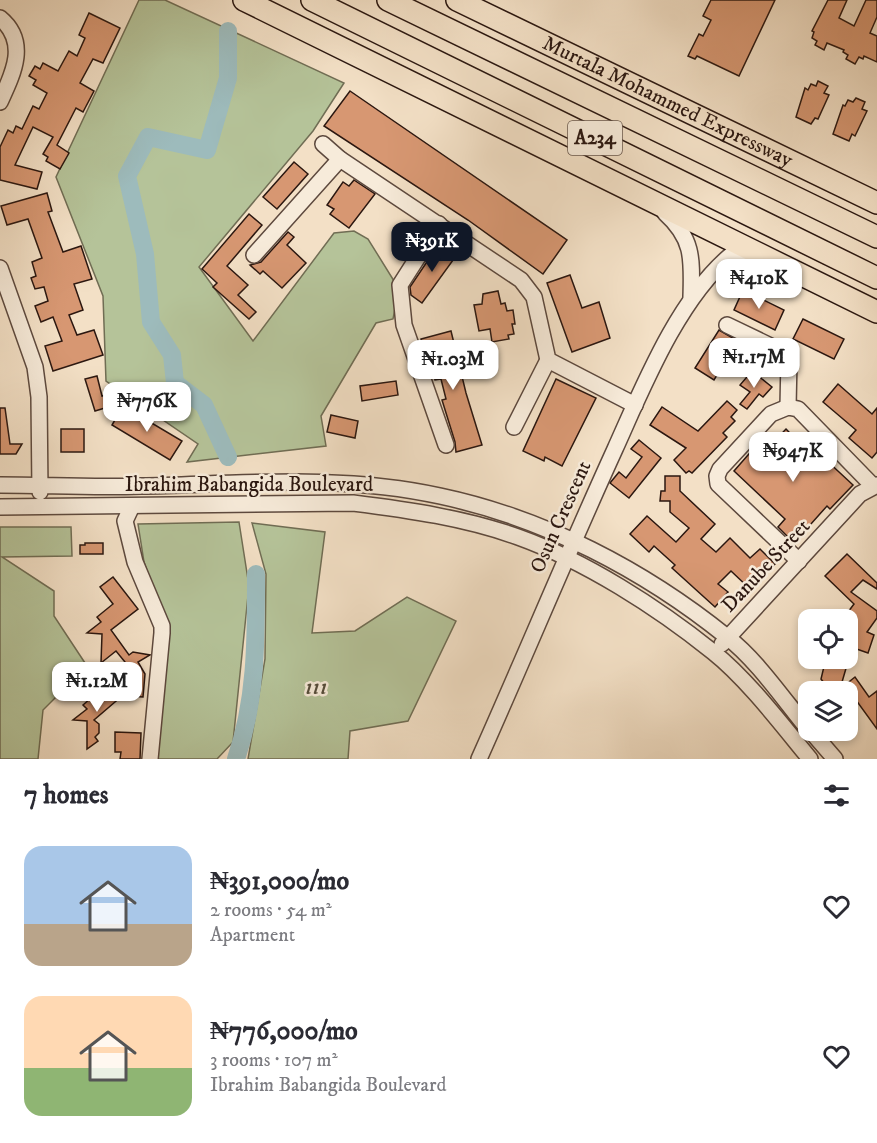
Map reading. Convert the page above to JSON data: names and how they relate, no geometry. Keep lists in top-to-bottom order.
{
  "streets": {
    "highway": ["Murtala Mohammed Expressway", "A234"],
    "street": ["Ibrahim Babangida Boulevard", "Osun Crescent", "Danube Street"]
  },
  "crossings": [
    ["Ibrahim Babangida Boulevard", "Osun Crescent"],
    ["Ibrahim Babangida Boulevard", "Danube Street"]
  ],
  "parks": ["111"],
  "page": {
    "price": [
      "₦391K",
      "₦410K",
      "₦1.17M",
      "₦1.03M",
      "₦776K",
      "₦947K",
      "₦1.12M"
    ],
    "heading": "7 homes",
    "list": [
      {
        "name": "₦391,000/mo",
        "note": "2 rooms · 54 m² · Apartment"
      },
      {
        "name": "₦776,000/mo",
        "note": "3 rooms · 107 m² · Ibrahim Babangida Boulevard"
      }
    ]
  }
}
